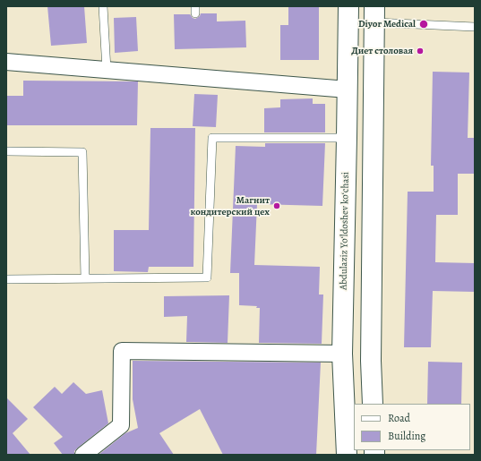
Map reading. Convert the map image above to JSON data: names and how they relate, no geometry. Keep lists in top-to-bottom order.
{
  "streets": {
    "main road": ["Abdulaziz Yoʻldoshev koʻchasi"]
  },
  "places": ["Diyor Medical", "Диет столовая", "Магнит кондитерский цех"],
  "legend": ["Road", "Building"]
}
